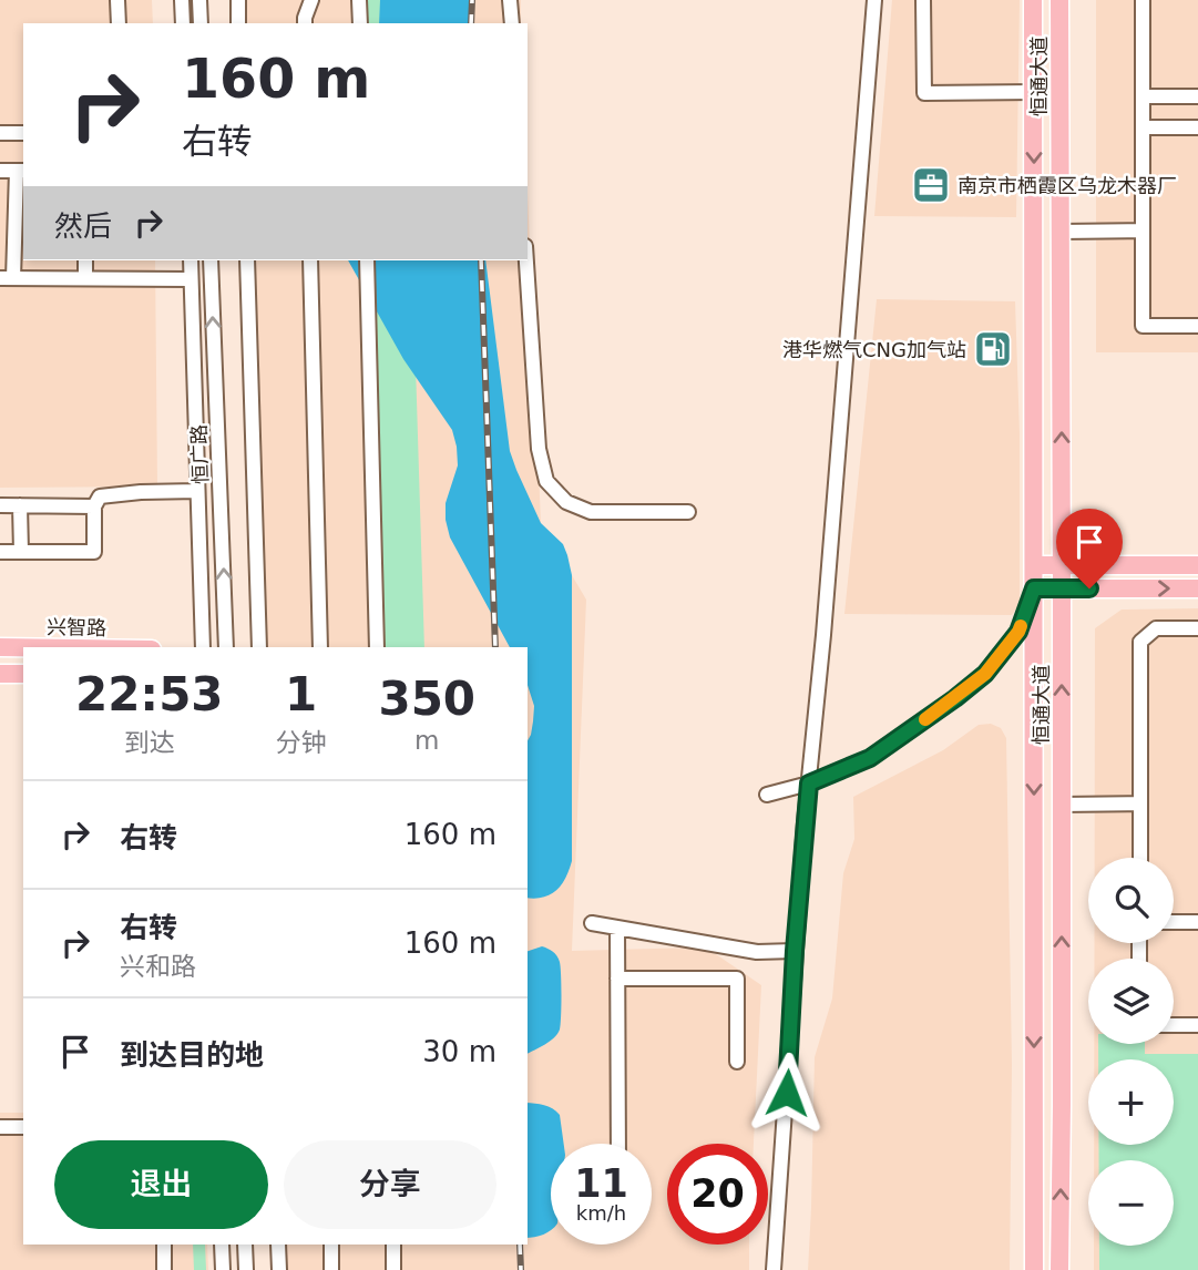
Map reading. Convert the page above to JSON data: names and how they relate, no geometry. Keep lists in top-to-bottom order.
{
  "streets": {
    "main road": ["恒通大道", "兴智路"],
    "street": ["恒广路"]
  },
  "places": {
    "office": ["南京市栖霞区乌龙木器厂"],
    "fuel station": ["港华燃气CNG加气站"]
  },
  "page": {
    "turn": ["160 m", "右转"],
    "then": "然后",
    "eta": [
      "22:53",
      "到达",
      "1",
      "分钟",
      "350",
      "m"
    ],
    "list": [
      {
        "name": "右转",
        "value": "160 m"
      },
      {
        "name": "右转",
        "note": "兴和路",
        "value": "160 m"
      },
      {
        "name": "到达目的地",
        "value": "30 m"
      }
    ],
    "map_buttons": ["+", "−"],
    "buttons": ["退出", "分享"],
    "speed": "11 km/h",
    "limit": "20"
  }
}
